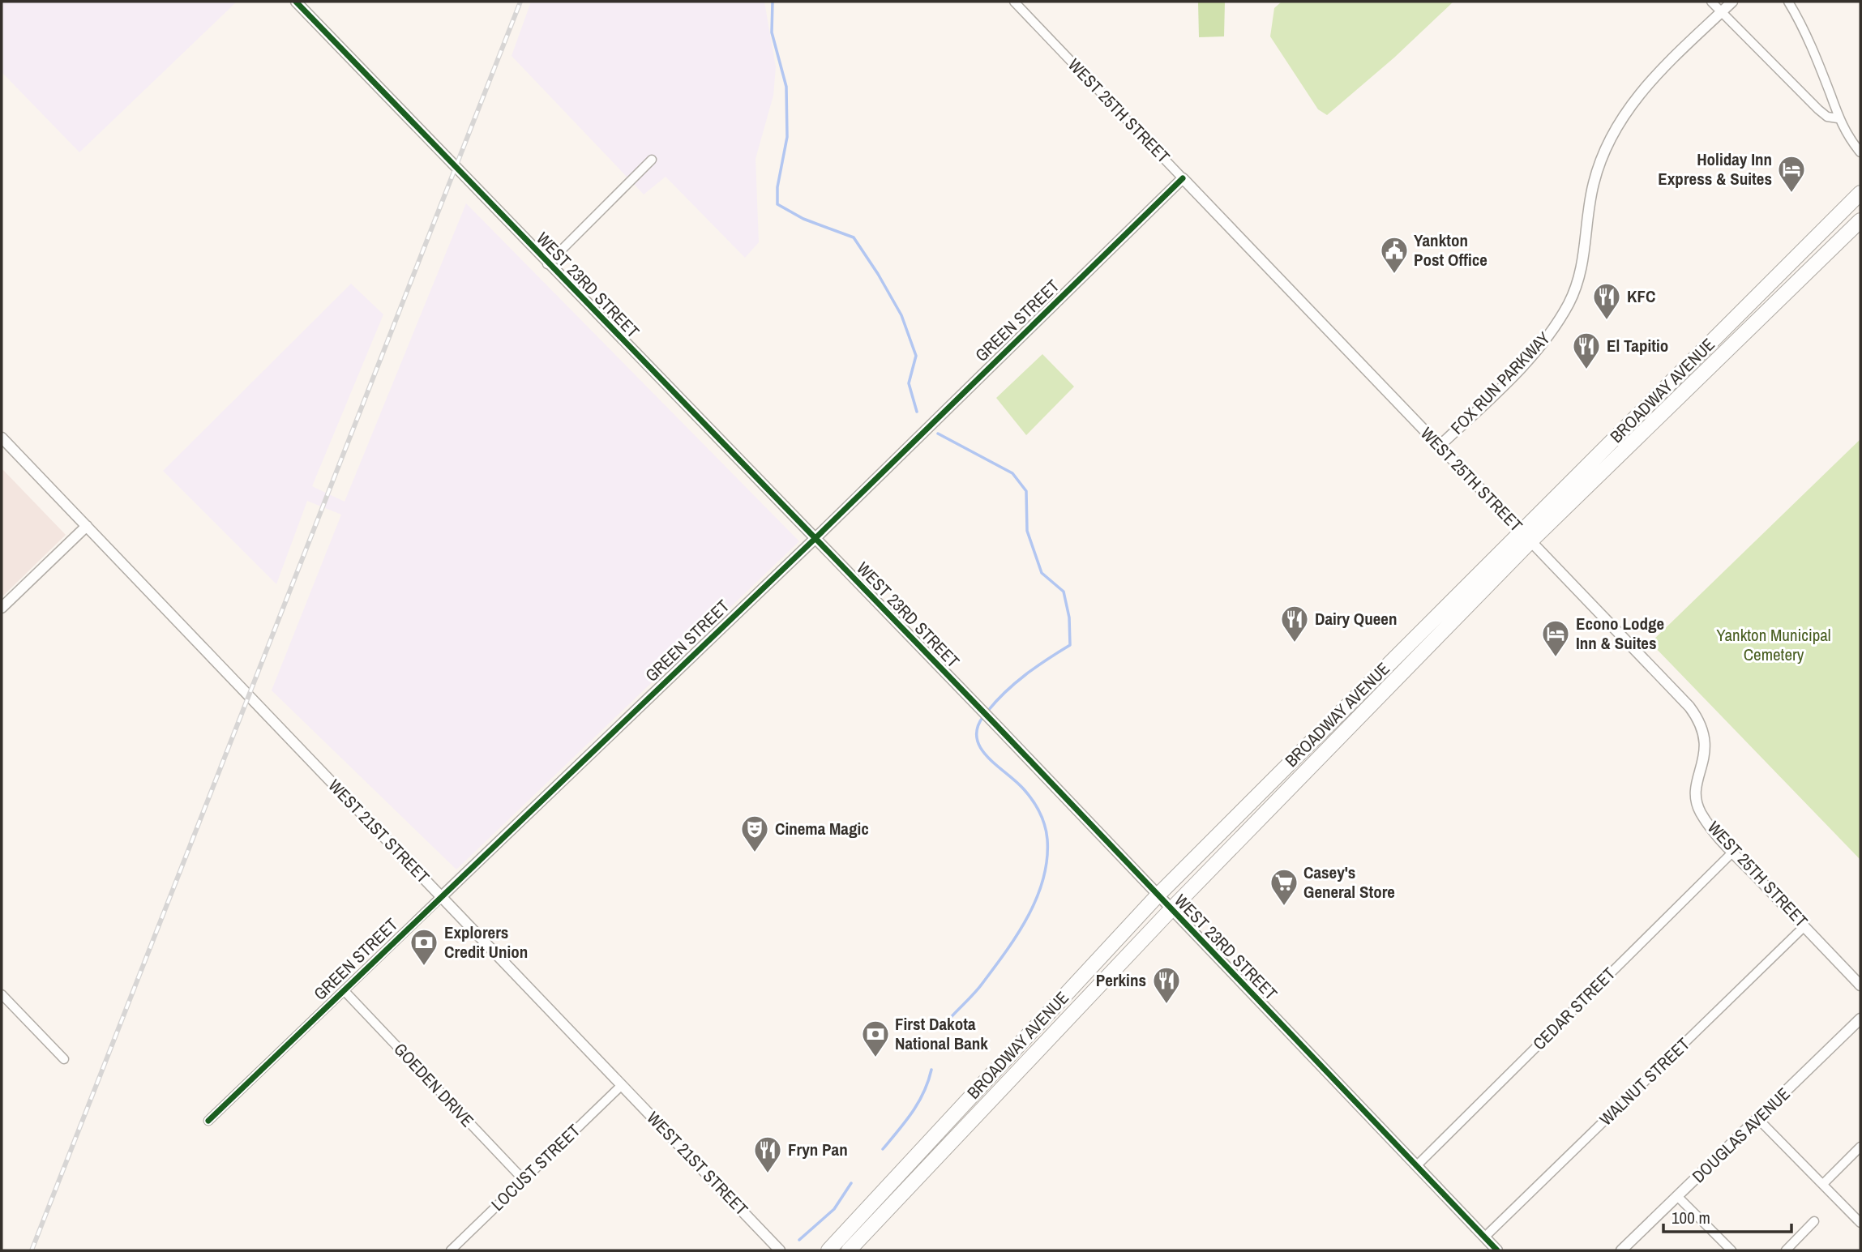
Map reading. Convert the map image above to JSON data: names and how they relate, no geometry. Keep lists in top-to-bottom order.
{
  "streets": {
    "highway": ["BROADWAY AVENUE"],
    "street": [
      "WEST 25TH STREET",
      "WEST 23RD STREET",
      "GREEN STREET",
      "FOX RUN PARKWAY",
      "WEST 21ST STREET",
      "CEDAR STREET",
      "WALNUT STREET",
      "GOEDEN DRIVE",
      "DOUGLAS AVENUE",
      "LOCUST STREET"
    ]
  },
  "crossings": [
    ["WEST 25TH STREET", "GREEN STREET"],
    ["WEST 25TH STREET", "FOX RUN PARKWAY"],
    ["WEST 25TH STREET", "BROADWAY AVENUE"],
    ["WEST 25TH STREET", "CEDAR STREET"],
    ["WEST 25TH STREET", "WALNUT STREET"],
    ["WEST 23RD STREET", "GREEN STREET"],
    ["WEST 23RD STREET", "BROADWAY AVENUE"],
    ["WEST 23RD STREET", "CEDAR STREET"],
    ["WEST 23RD STREET", "WALNUT STREET"],
    ["GREEN STREET", "WEST 21ST STREET"],
    ["GREEN STREET", "GOEDEN DRIVE"],
    ["WEST 21ST STREET", "LOCUST STREET"],
    ["GOEDEN DRIVE", "LOCUST STREET"]
  ],
  "parks": ["Yankton Municipal Cemetery"],
  "places": {
    "hotel": ["Holiday Inn Express & Suites", "Econo Lodge Inn & Suites"],
    "public building": ["Yankton Post Office"],
    "restaurant": [
      "KFC",
      "El Tapitio",
      "Dairy Queen",
      "Perkins",
      "Fryn Pan"
    ],
    "theatre": ["Cinema Magic"],
    "supermarket": ["Casey's General Store"],
    "bank": ["Explorers Credit Union", "First Dakota National Bank"]
  },
  "scale_bar": "100 m"
}
